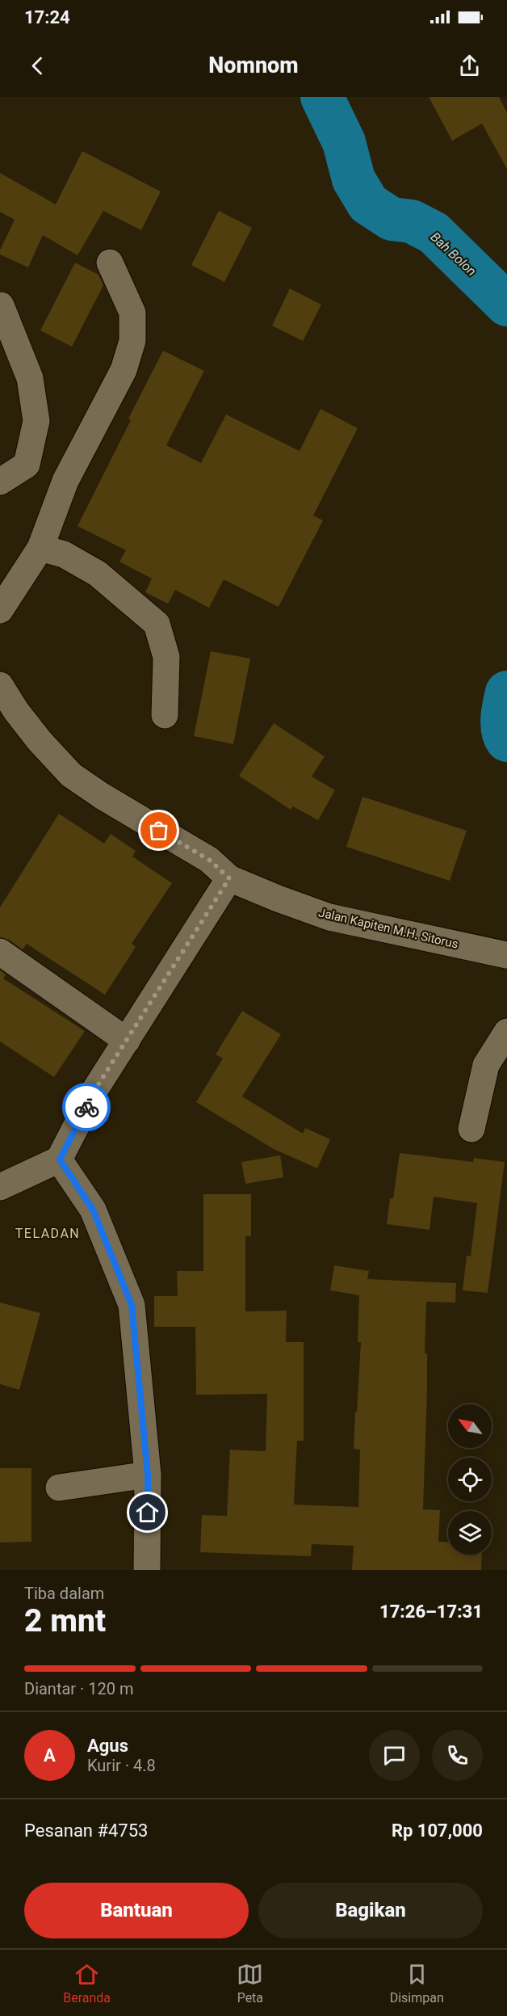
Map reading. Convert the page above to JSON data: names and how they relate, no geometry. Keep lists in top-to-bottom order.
{
  "streets": {
    "street": ["Jalan Kapiten M.H. Sitorus"]
  },
  "districts": ["TELADAN"],
  "water": ["Bah Bolon"],
  "north": "top left",
  "page": {
    "status": "17:24",
    "header": "Nomnom",
    "heading": ["2 mnt", "Tiba dalam", "17:26–17:31"],
    "panel": [
      "Agus",
      "Kurir · 4.8",
      "Pesanan #4753",
      "Rp 107,000"
    ],
    "bar": "Diantar · 120 m",
    "round": "A",
    "buttons": ["Bantuan", "Bagikan"],
    "tabs": ["Beranda", "Peta", "Disimpan"]
  }
}
